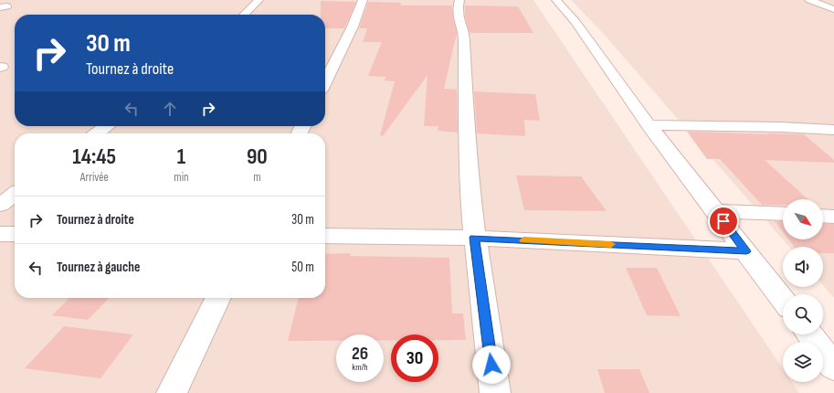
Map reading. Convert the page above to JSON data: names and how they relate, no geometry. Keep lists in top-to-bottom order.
{
  "north": "bottom right",
  "page": {
    "turn": ["30 m", "Tournez à droite"],
    "eta": [
      "14:45",
      "Arrivée",
      "1",
      "min",
      "90",
      "m"
    ],
    "list": [
      {
        "name": "Tournez à droite",
        "value": "30 m"
      },
      {
        "name": "Tournez à gauche",
        "value": "50 m"
      }
    ],
    "speed": "26 km/h",
    "limit": "30"
  }
}
